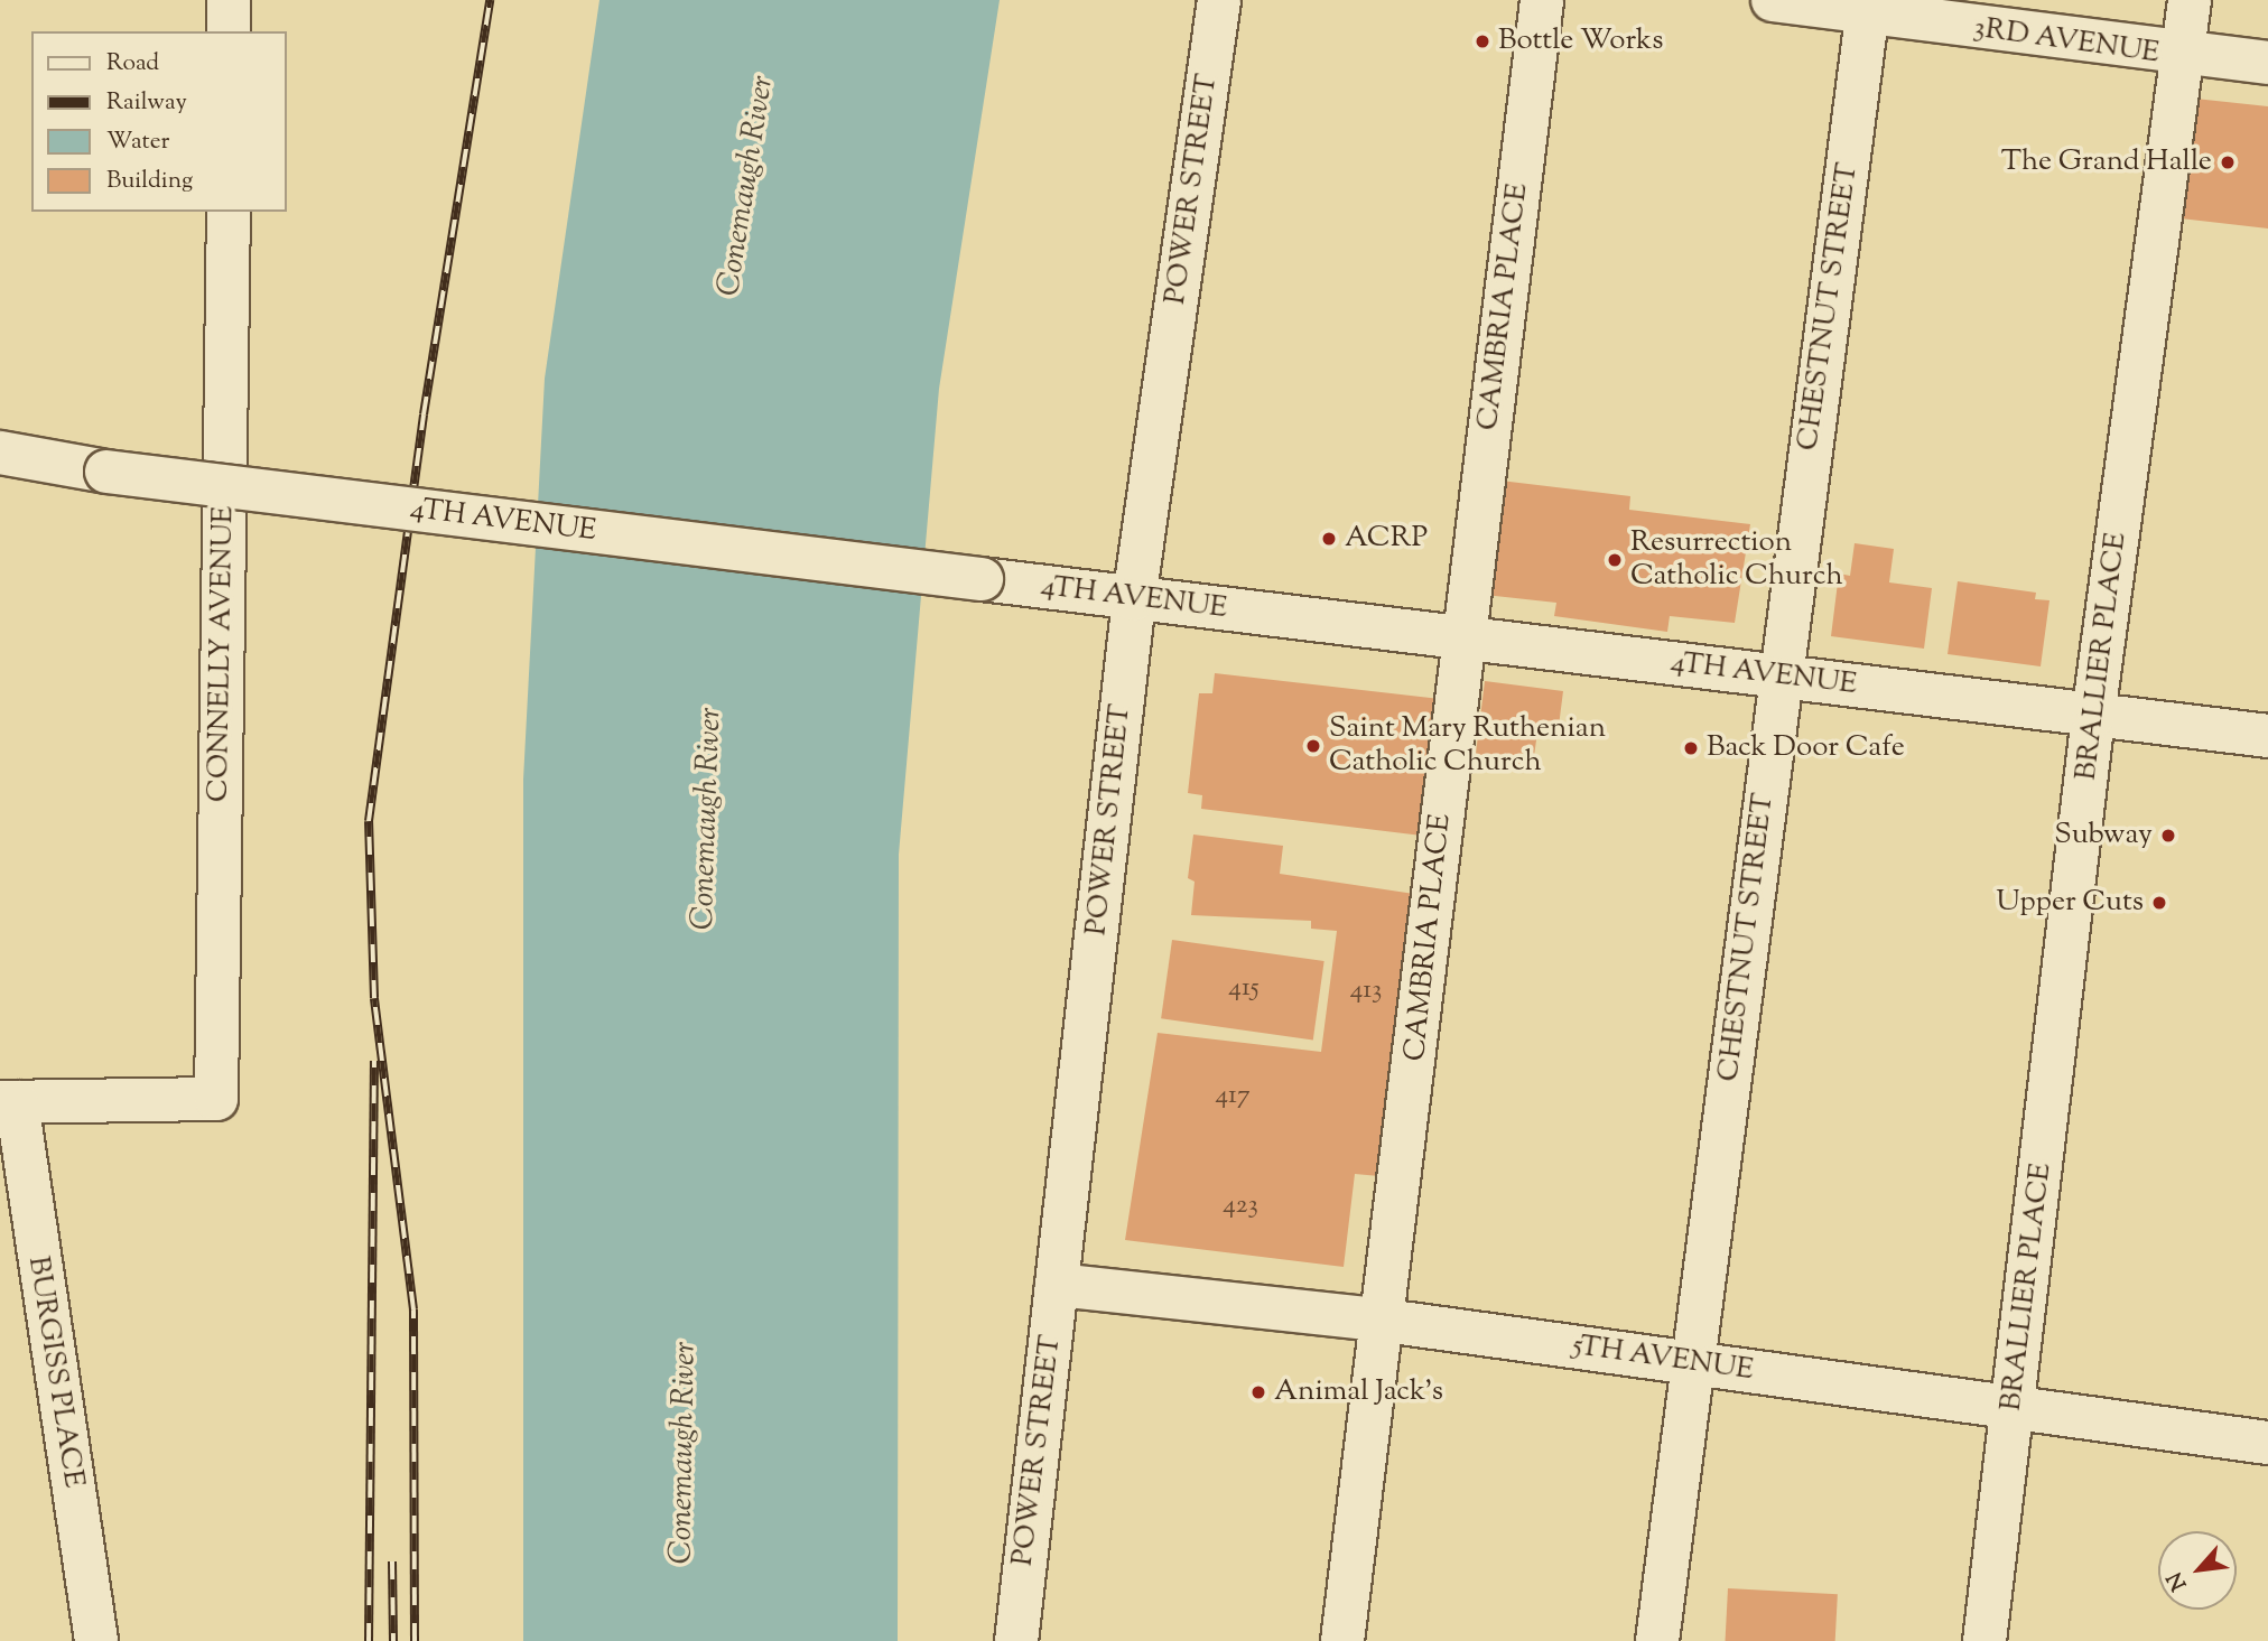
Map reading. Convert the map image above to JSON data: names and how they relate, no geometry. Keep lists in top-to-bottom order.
{
  "streets": {
    "street": [
      "3RD AVENUE",
      "POWER STREET",
      "CAMBRIA PLACE",
      "CHESTNUT STREET",
      "4TH AVENUE",
      "CONNELLY AVENUE",
      "BRALLIER PLACE",
      "5TH AVENUE",
      "BURGISS PLACE"
    ]
  },
  "crossings": [
    ["3RD AVENUE", "CHESTNUT STREET"],
    ["3RD AVENUE", "BRALLIER PLACE"],
    ["POWER STREET", "4TH AVENUE"],
    ["POWER STREET", "5TH AVENUE"],
    ["CAMBRIA PLACE", "4TH AVENUE"],
    ["CAMBRIA PLACE", "5TH AVENUE"],
    ["CHESTNUT STREET", "4TH AVENUE"],
    ["CHESTNUT STREET", "5TH AVENUE"],
    ["4TH AVENUE", "BRALLIER PLACE"],
    ["CONNELLY AVENUE", "BURGISS PLACE"],
    ["BRALLIER PLACE", "5TH AVENUE"]
  ],
  "water": ["Conemaugh River"],
  "places": [
    "Bottle Works",
    "The Grand Halle",
    "ACRP",
    "Resurrection Catholic Church",
    "Saint Mary Ruthenian Catholic Church",
    "Back Door Cafe",
    "Subway",
    "Upper Cuts",
    "Animal Jack's"
  ],
  "house_numbers": [
    "415",
    "413",
    "417",
    "423"
  ],
  "legend": [
    "Road",
    "Railway",
    "Water",
    "Building"
  ],
  "north": "bottom left"
}
